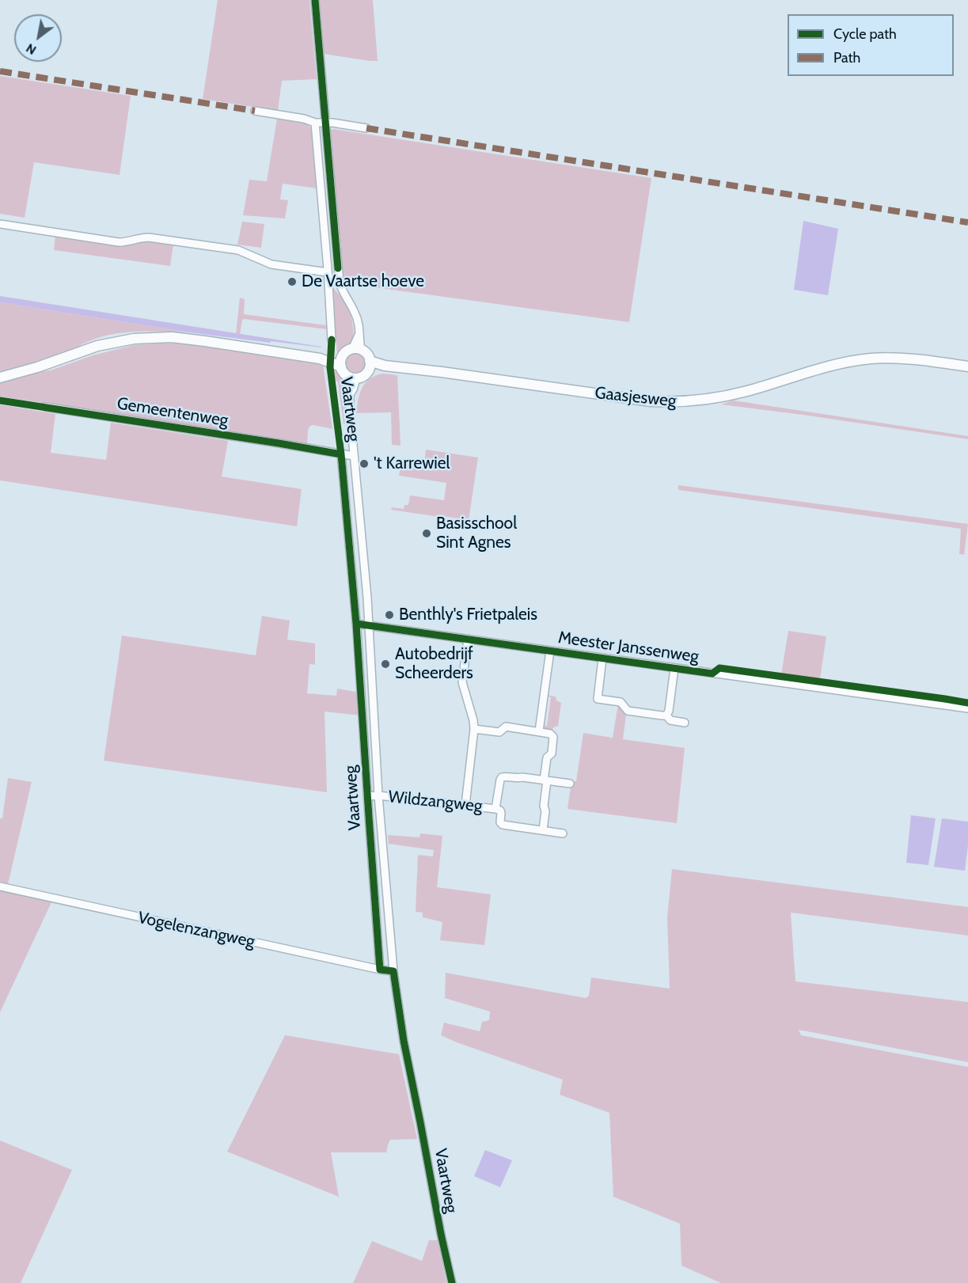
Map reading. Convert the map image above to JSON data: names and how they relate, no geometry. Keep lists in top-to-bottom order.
{
  "streets": {
    "main road": ["Gaasjesweg"],
    "street": [
      "Vaartweg",
      "Gemeentenweg",
      "Meester Janssenweg",
      "Wildzangweg",
      "Vogelenzangweg"
    ]
  },
  "crossings": [
    ["Gaasjesweg", "Vaartweg"],
    ["Vaartweg", "Gemeentenweg"],
    ["Vaartweg", "Meester Janssenweg"],
    ["Vaartweg", "Wildzangweg"],
    ["Vaartweg", "Vogelenzangweg"]
  ],
  "places": [
    "De Vaartse hoeve",
    "'t Karrewiel",
    "Basisschool Sint Agnes",
    "Benthly's Frietpaleis",
    "Autobedrijf Scheerders"
  ],
  "legend": ["Cycle path", "Path"],
  "north": "bottom left"
}
